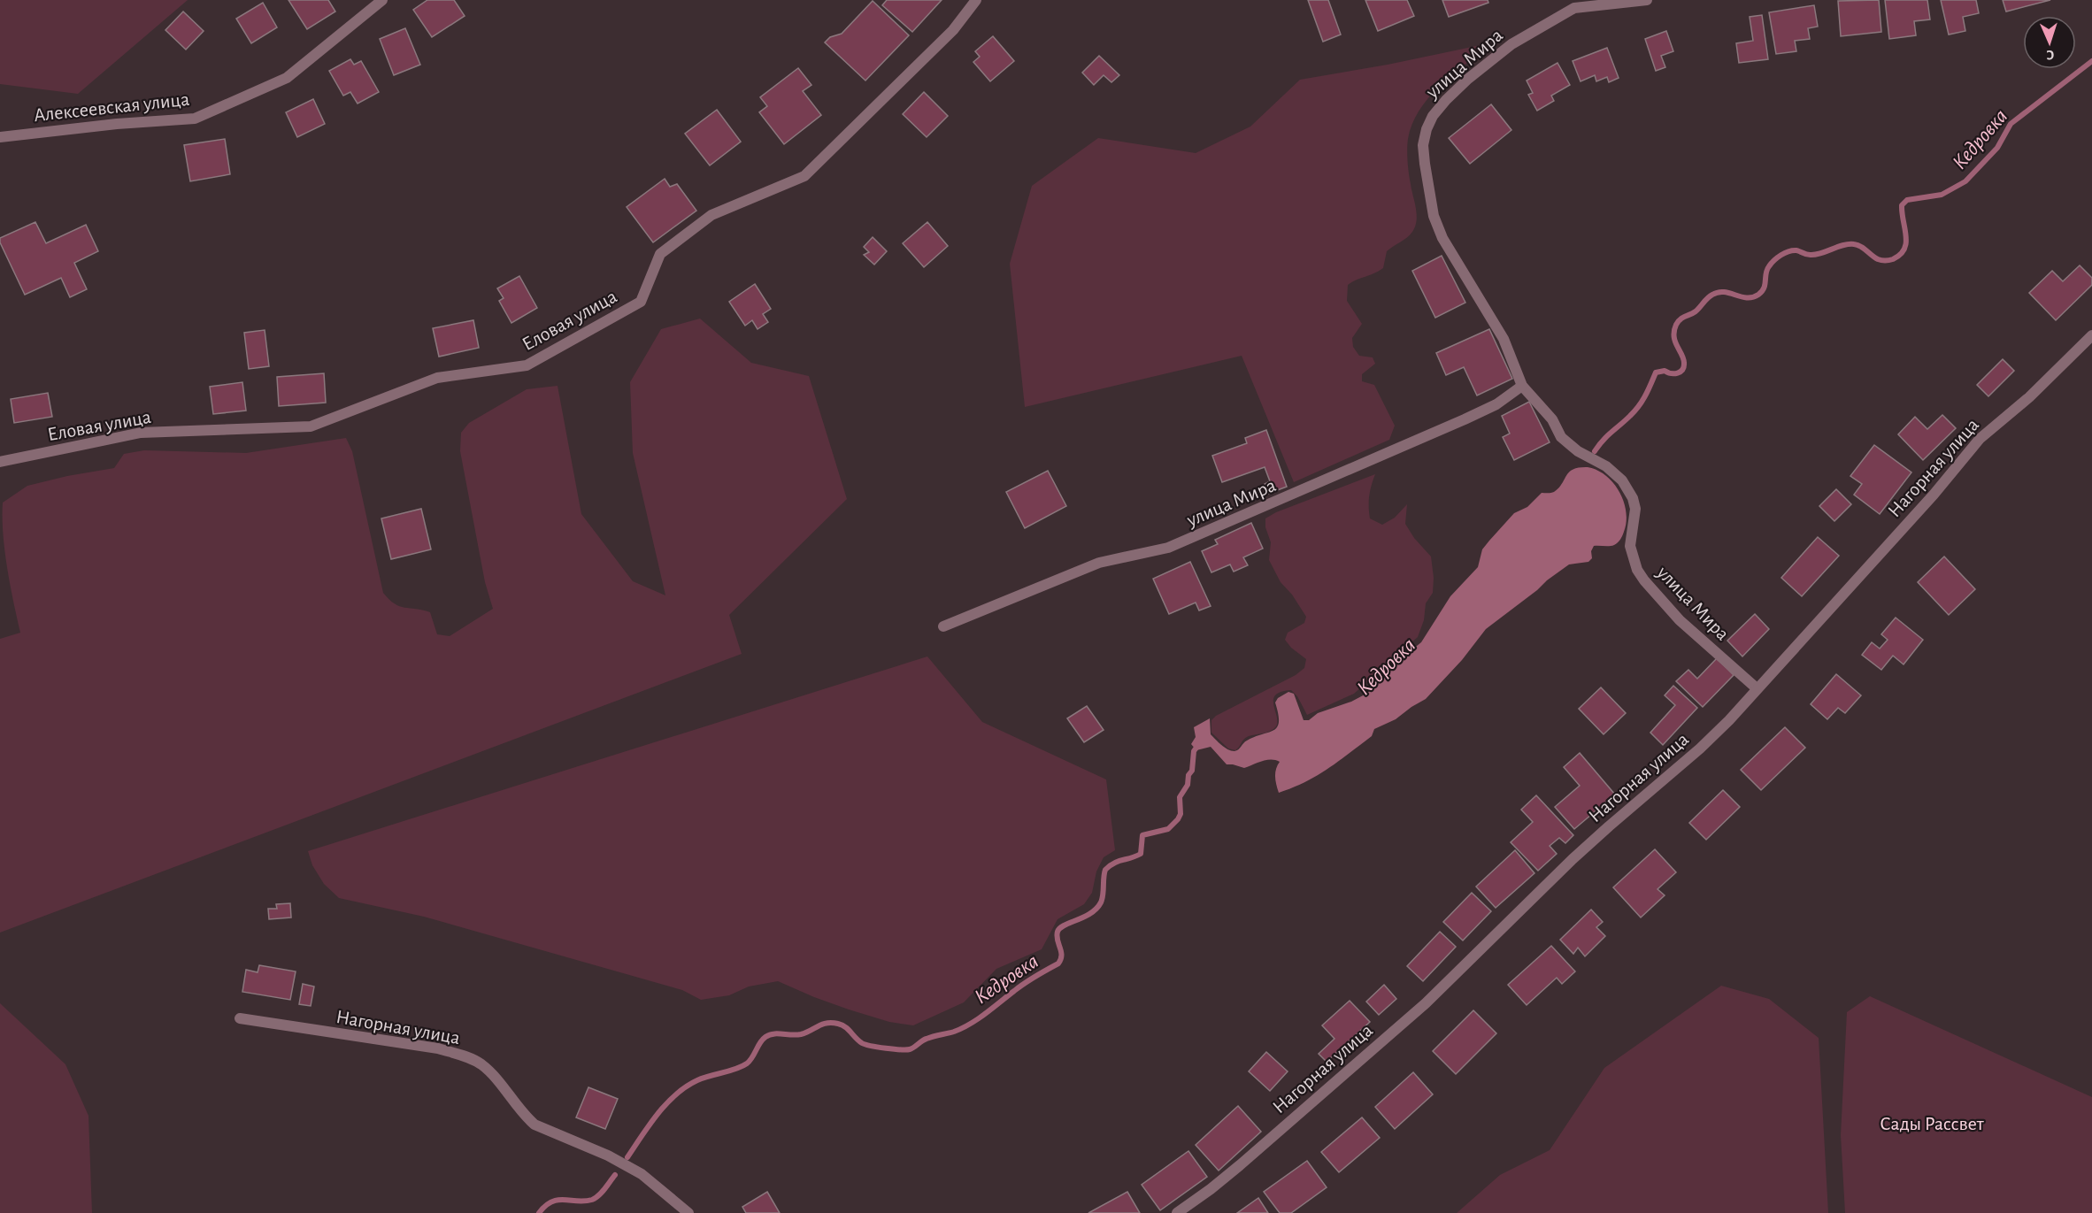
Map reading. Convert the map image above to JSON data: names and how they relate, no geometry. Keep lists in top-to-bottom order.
{
  "streets": {
    "street": [
      "улица Мира",
      "Алексеевская улица",
      "Еловая улица",
      "Нагорная улица"
    ]
  },
  "crossings": [
    ["улица Мира", "Нагорная улица"]
  ],
  "water": ["Кедровка"],
  "parks": ["Сады Рассвет"],
  "north": "bottom"
}
